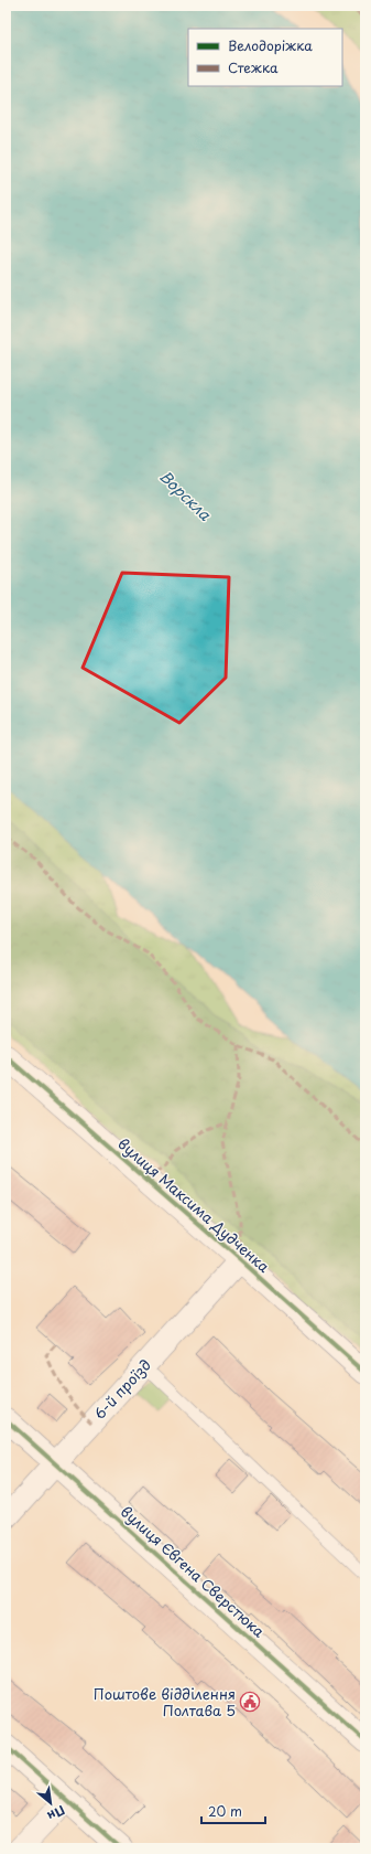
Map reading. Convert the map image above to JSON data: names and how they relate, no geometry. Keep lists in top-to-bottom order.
{
  "streets": {
    "street": ["вулиця Максима Дудченка", "6-й проїзд", "вулиця Євгена Сверстюка"]
  },
  "crossings": [
    ["вулиця Максима Дудченка", "6-й проїзд"],
    ["6-й проїзд", "вулиця Євгена Сверстюка"]
  ],
  "water": ["Ворскла"],
  "places": {
    "public building": ["Поштове відділення Полтава 5"]
  },
  "legend": ["Велодоріжка", "Стежка"],
  "scale_bar": "20 m",
  "north": "bottom right"
}
